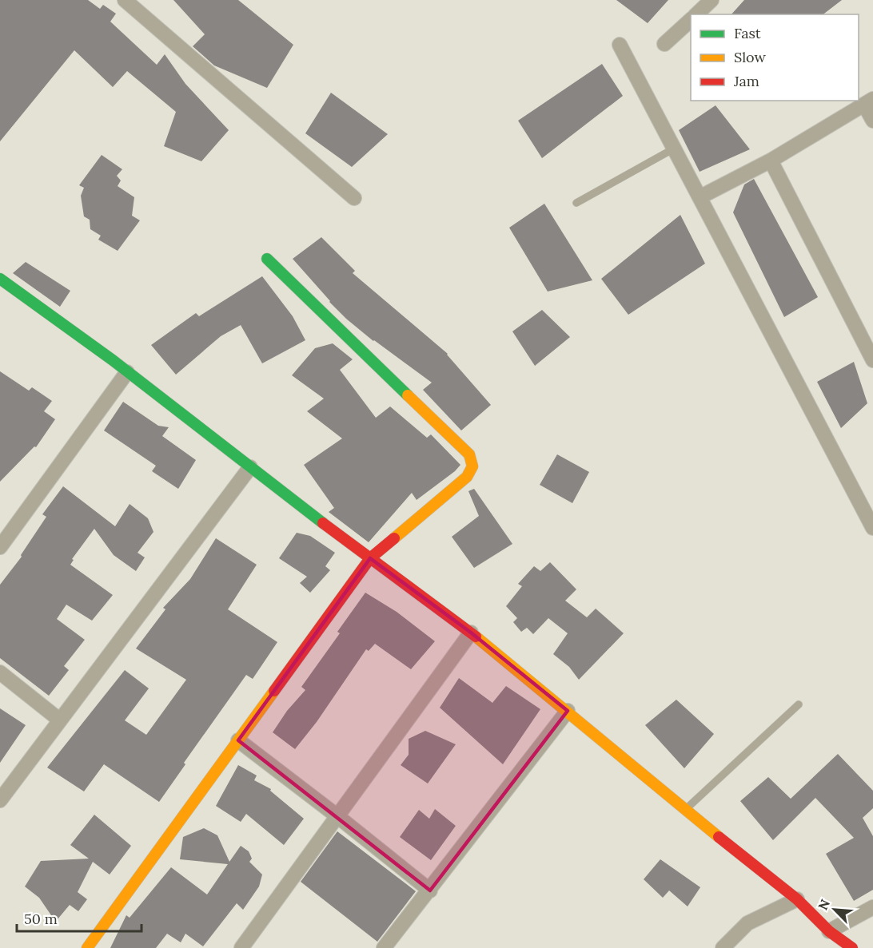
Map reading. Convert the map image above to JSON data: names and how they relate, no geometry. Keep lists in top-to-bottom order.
{
  "legend": ["Fast", "Slow", "Jam"],
  "scale_bar": "50 m",
  "north": "top left"
}
